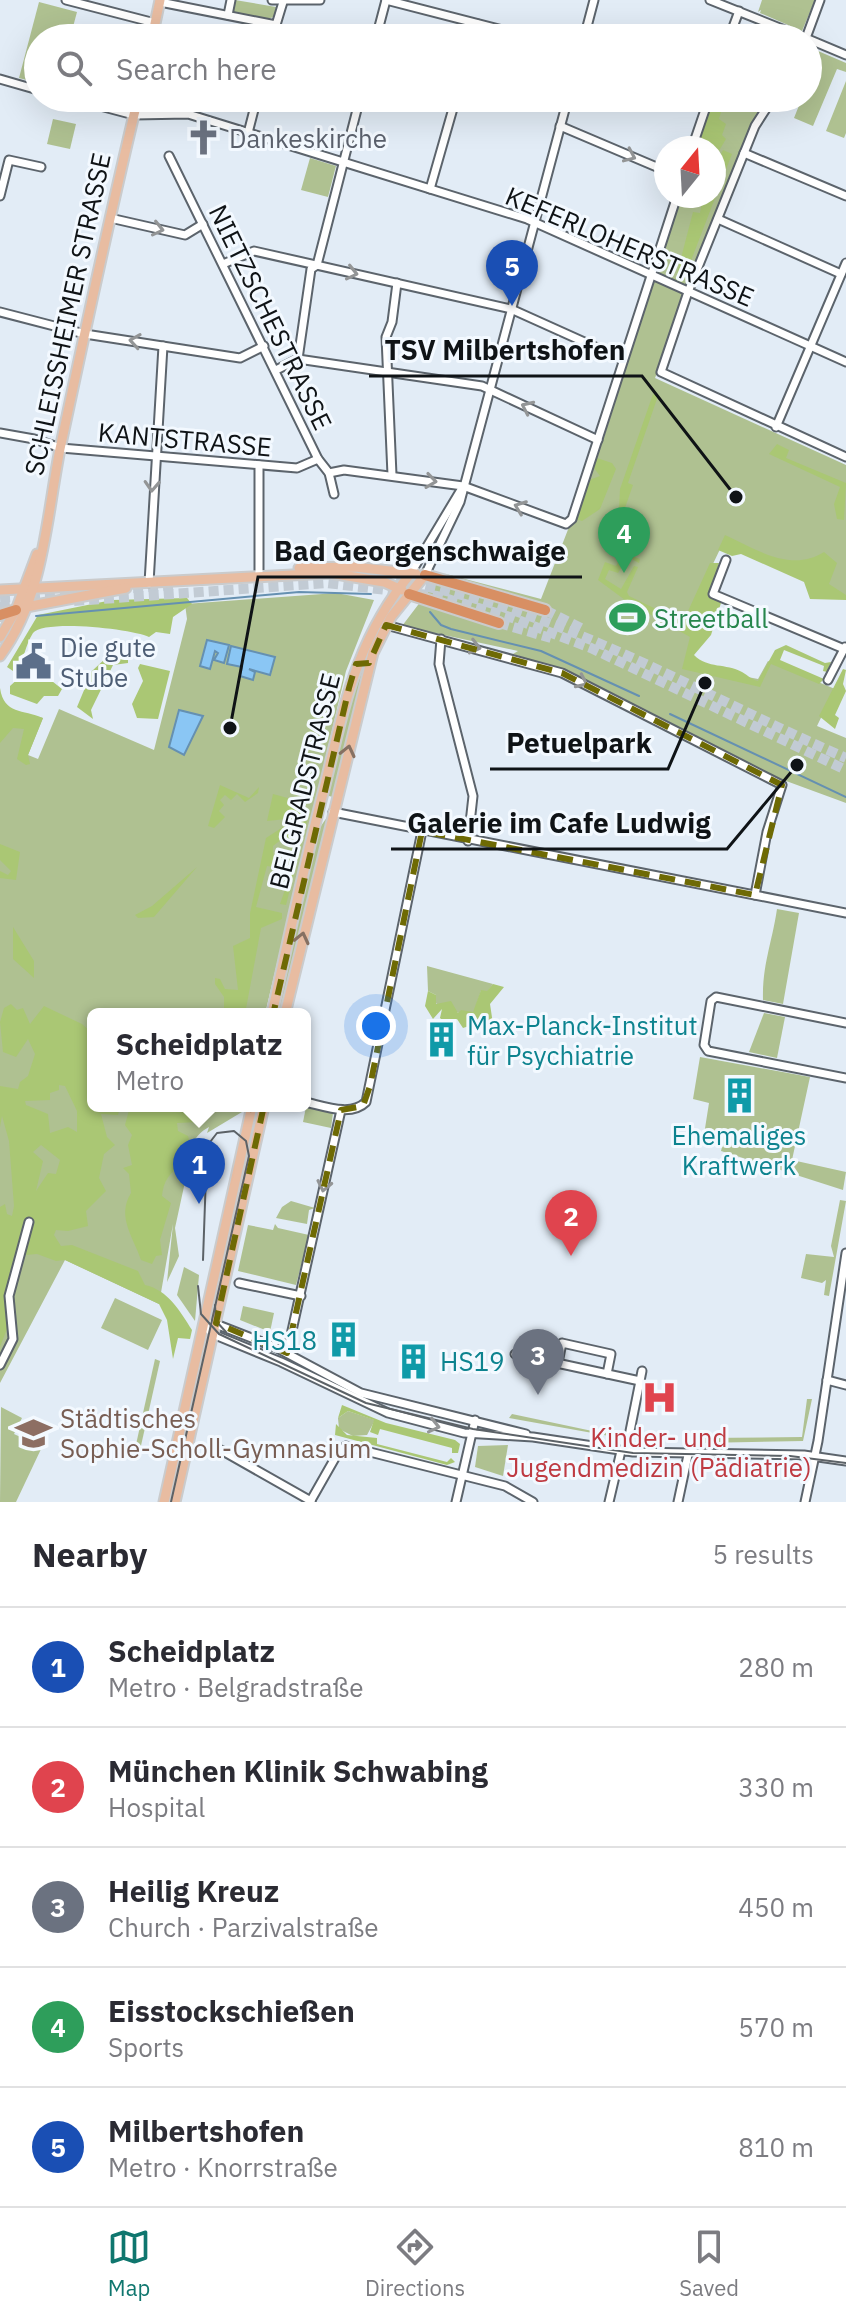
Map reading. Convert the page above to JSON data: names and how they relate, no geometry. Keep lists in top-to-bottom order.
{
  "streets": {
    "main road": ["SCHLEISSHEIMER STRASSE", "BELGRADSTRASSE"],
    "street": ["KEFERLOHERSTRASSE", "NIETZSCHESTRASSE", "KANTSTRASSE"]
  },
  "crossings": [
    ["KEFERLOHERSTRASSE", "SCHLEISSHEIMER STRASSE"],
    ["SCHLEISSHEIMER STRASSE", "KANTSTRASSE"],
    ["NIETZSCHESTRASSE", "KANTSTRASSE"]
  ],
  "places": {
    "church": ["Dankeskirche"],
    "other": [
      "TSV Milbertshofen",
      "Petuelpark",
      "Bad Georgenschwaige",
      "Galerie im Cafe Ludwig"
    ],
    "sports": ["Streetball"],
    "public building": ["Die gute Stube"],
    "building": [
      "Max-Planck-Institut für Psychiatrie",
      "Ehemaliges Kraftwerk",
      "HS18",
      "HS19"
    ],
    "hospital": ["Kinder- und Jugendmedizin (Pädiatrie)"],
    "school or university": ["Städtisches Sophie-Scholl-Gymnasium"]
  },
  "north": "top",
  "page": {
    "search": "Search here",
    "pins": [
      "5",
      "4",
      "1",
      "2",
      "3"
    ],
    "popup": ["Scheidplatz", "Metro"],
    "heading": ["Nearby", "5 results"],
    "list": [
      {
        "mark": "1",
        "name": "Scheidplatz",
        "note": "Metro · Belgradstraße",
        "value": "280 m"
      },
      {
        "mark": "2",
        "name": "München Klinik Schwabing",
        "note": "Hospital",
        "value": "330 m"
      },
      {
        "mark": "3",
        "name": "Heilig Kreuz",
        "note": "Church · Parzivalstraße",
        "value": "450 m"
      },
      {
        "mark": "4",
        "name": "Eisstockschießen",
        "note": "Sports",
        "value": "570 m"
      },
      {
        "mark": "5",
        "name": "Milbertshofen",
        "note": "Metro · Knorrstraße",
        "value": "810 m"
      }
    ],
    "nav": ["Map", "Directions", "Saved"]
  }
}
